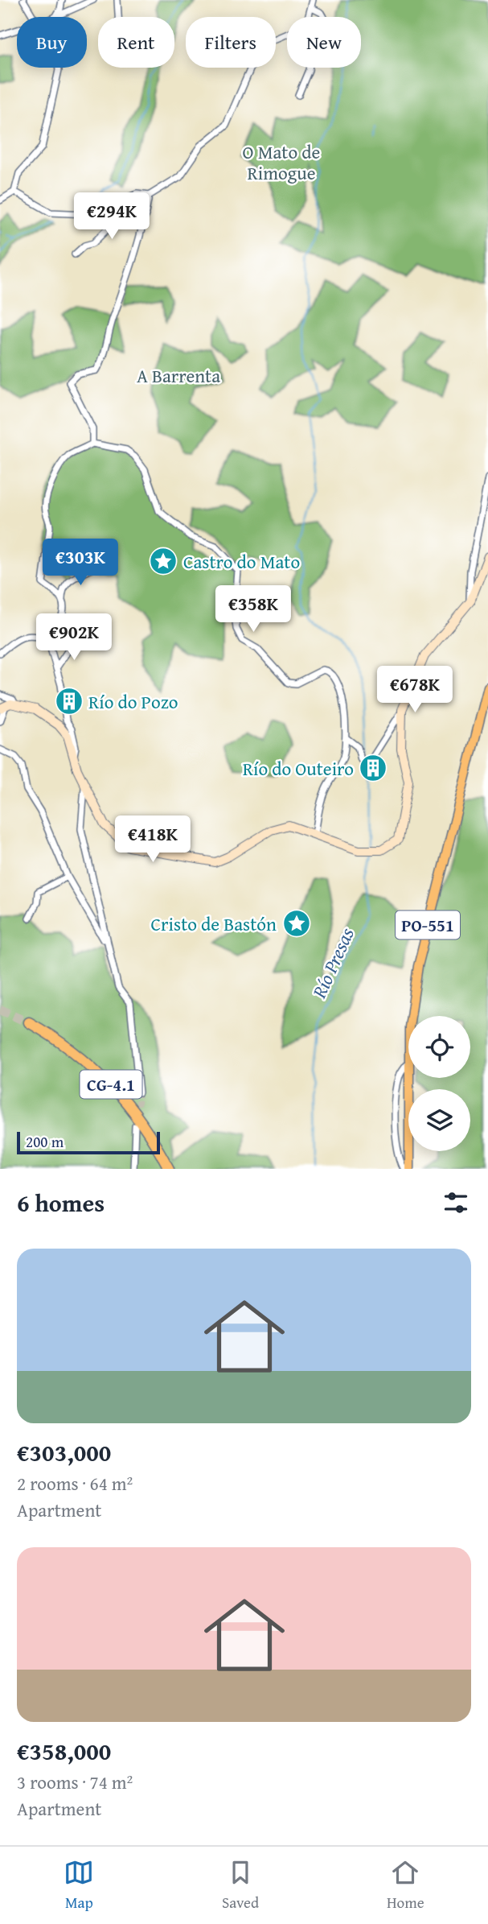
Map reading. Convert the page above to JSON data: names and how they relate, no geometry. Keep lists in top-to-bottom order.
{
  "streets": {
    "highway": ["CG-4.1"],
    "main road": ["PO-551"]
  },
  "water": ["Río Presas"],
  "parks": ["O Mato de Rimogue", "A Barrenta"],
  "places": {
    "place": ["Castro do Mato", "Cristo de Bastón"],
    "building": ["Río do Pozo", "Río do Outeiro"]
  },
  "scale_bar": "200 m",
  "page": {
    "chip": [
      "Buy",
      "Rent",
      "Filters",
      "New"
    ],
    "price": [
      "€294K",
      "€303K",
      "€358K",
      "€902K",
      "€678K",
      "€418K"
    ],
    "scale": "200 m",
    "heading": "6 homes",
    "list": [
      {
        "name": "€303,000",
        "note": "2 rooms · 64 m² · Apartment"
      },
      {
        "name": "€358,000",
        "note": "3 rooms · 74 m² · Apartment"
      }
    ],
    "tabs": ["Map", "Saved", "Home"]
  }
}
